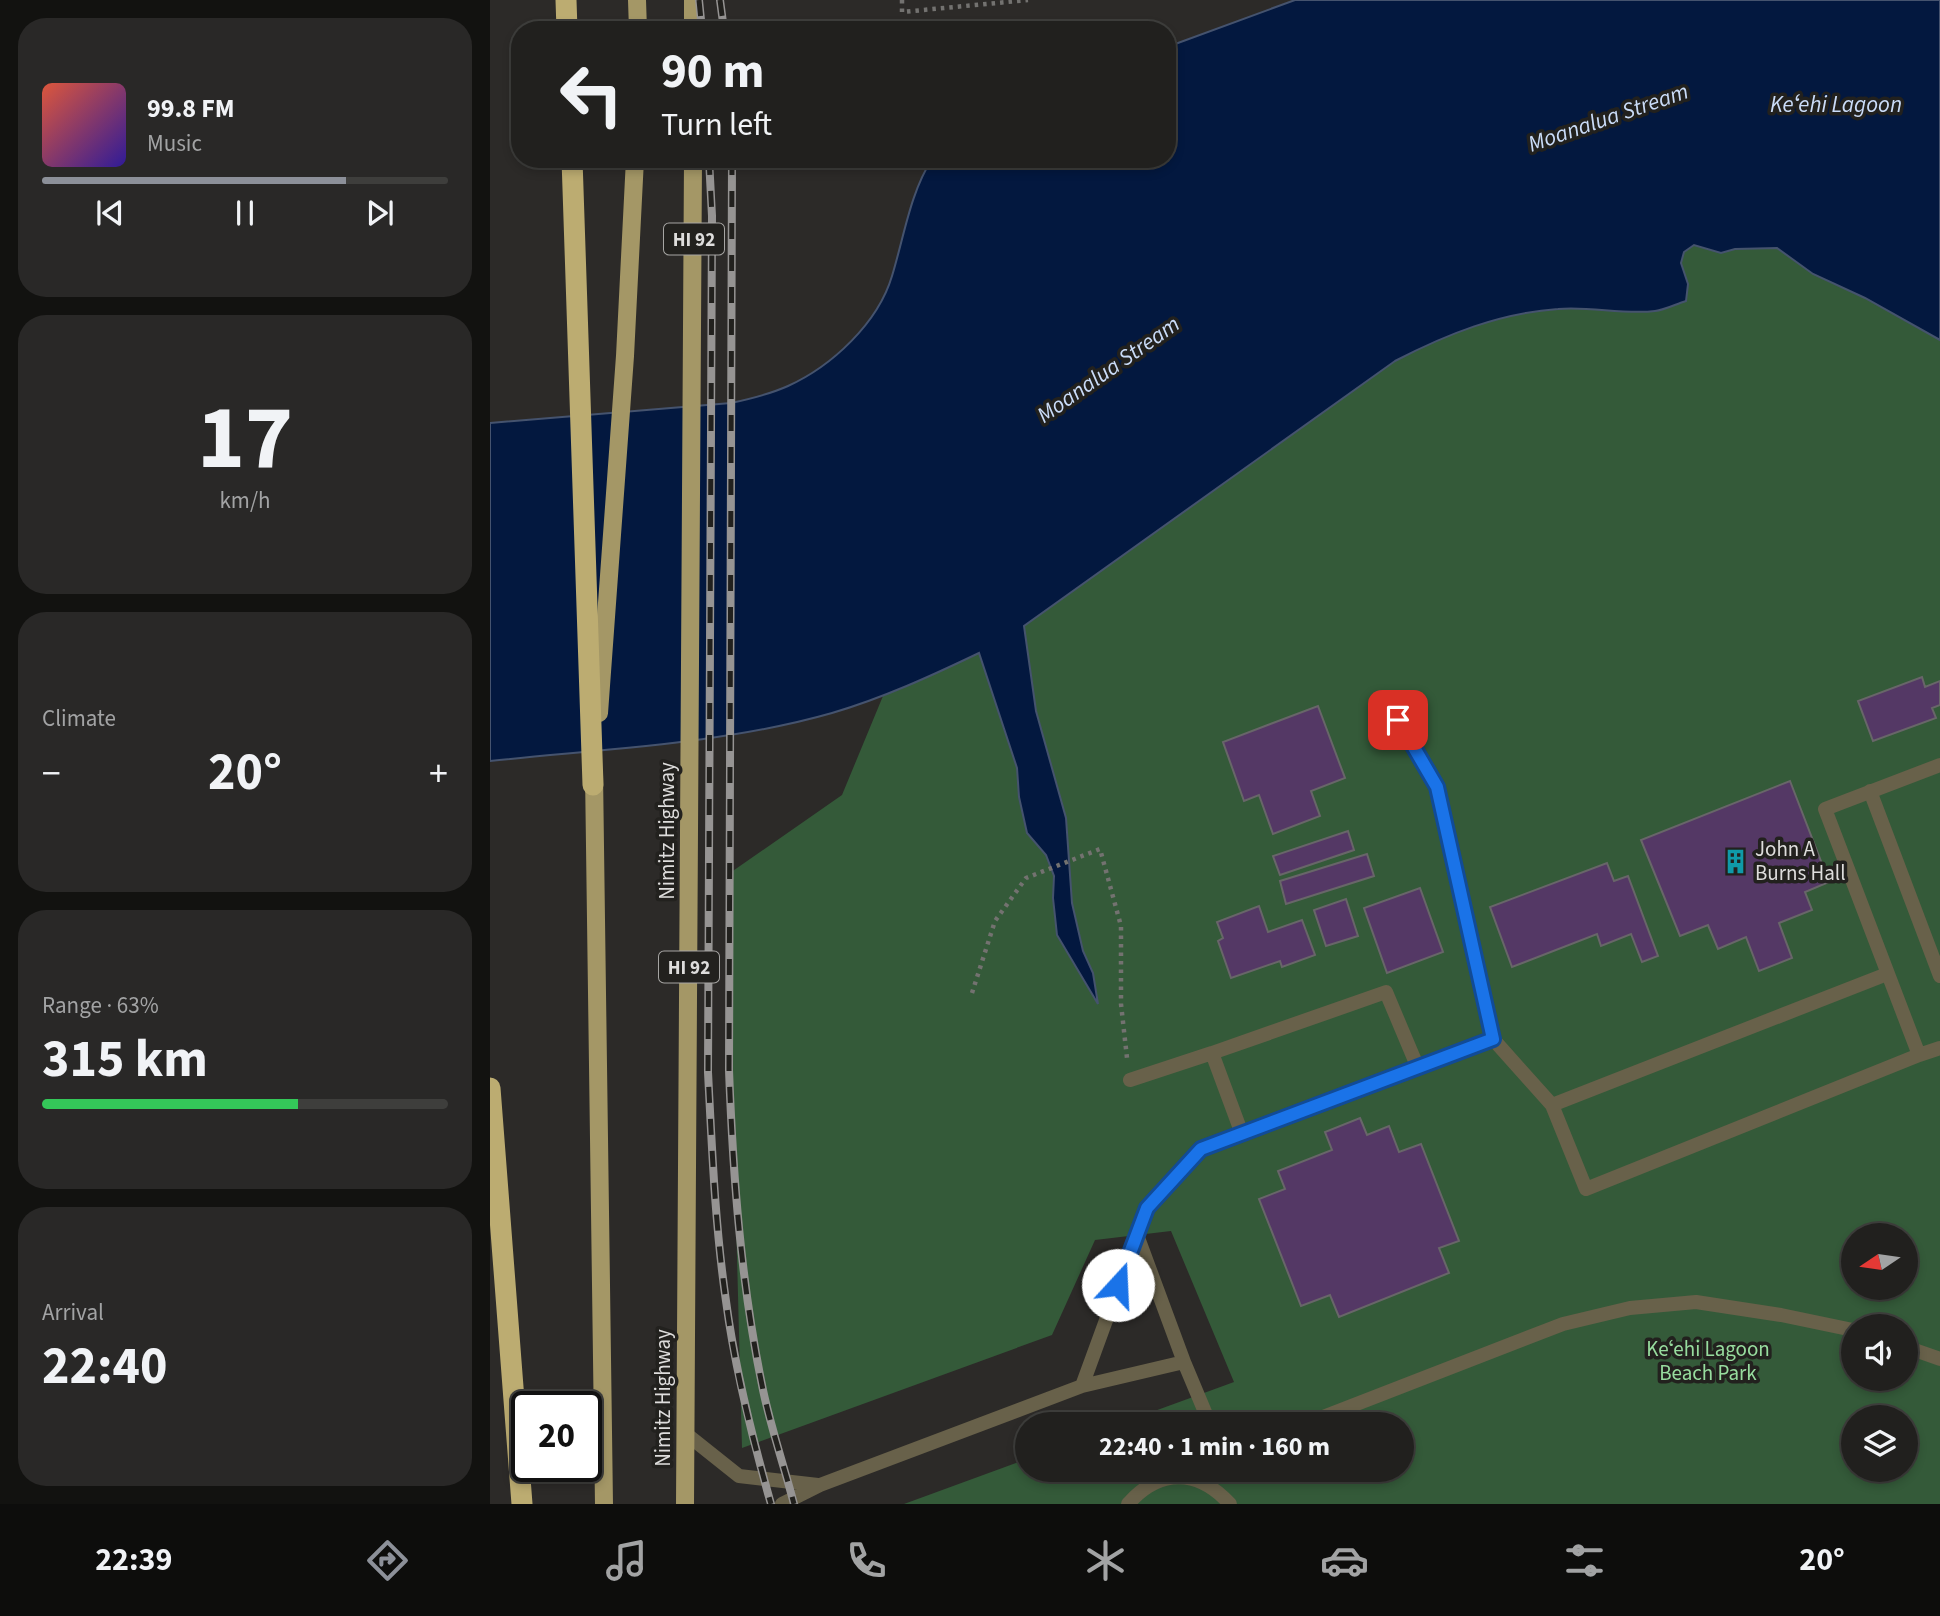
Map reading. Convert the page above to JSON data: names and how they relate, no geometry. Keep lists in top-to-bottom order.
{
  "streets": {
    "main road": ["HI 92", "Nimitz Highway"]
  },
  "water": ["Keʻehi Lagoon", "Moanalua Stream"],
  "parks": ["Keʻehi Lagoon Beach Park"],
  "places": {
    "building": ["John A Burns Hall"]
  },
  "north": "left",
  "page": {
    "turn": ["90 m", "Turn left"],
    "song": ["99.8 FM", "Music"],
    "tile": [
      ["17", "km/h"],
      "Climate",
      ["Range · 63%", "315 km"],
      ["Arrival", "22:40"]
    ],
    "heat": ["−", "20°", "+"],
    "limit": "20",
    "trip": "22:40 · 1 min · 160 m",
    "tabs": ["22:39", "20°"]
  }
}
